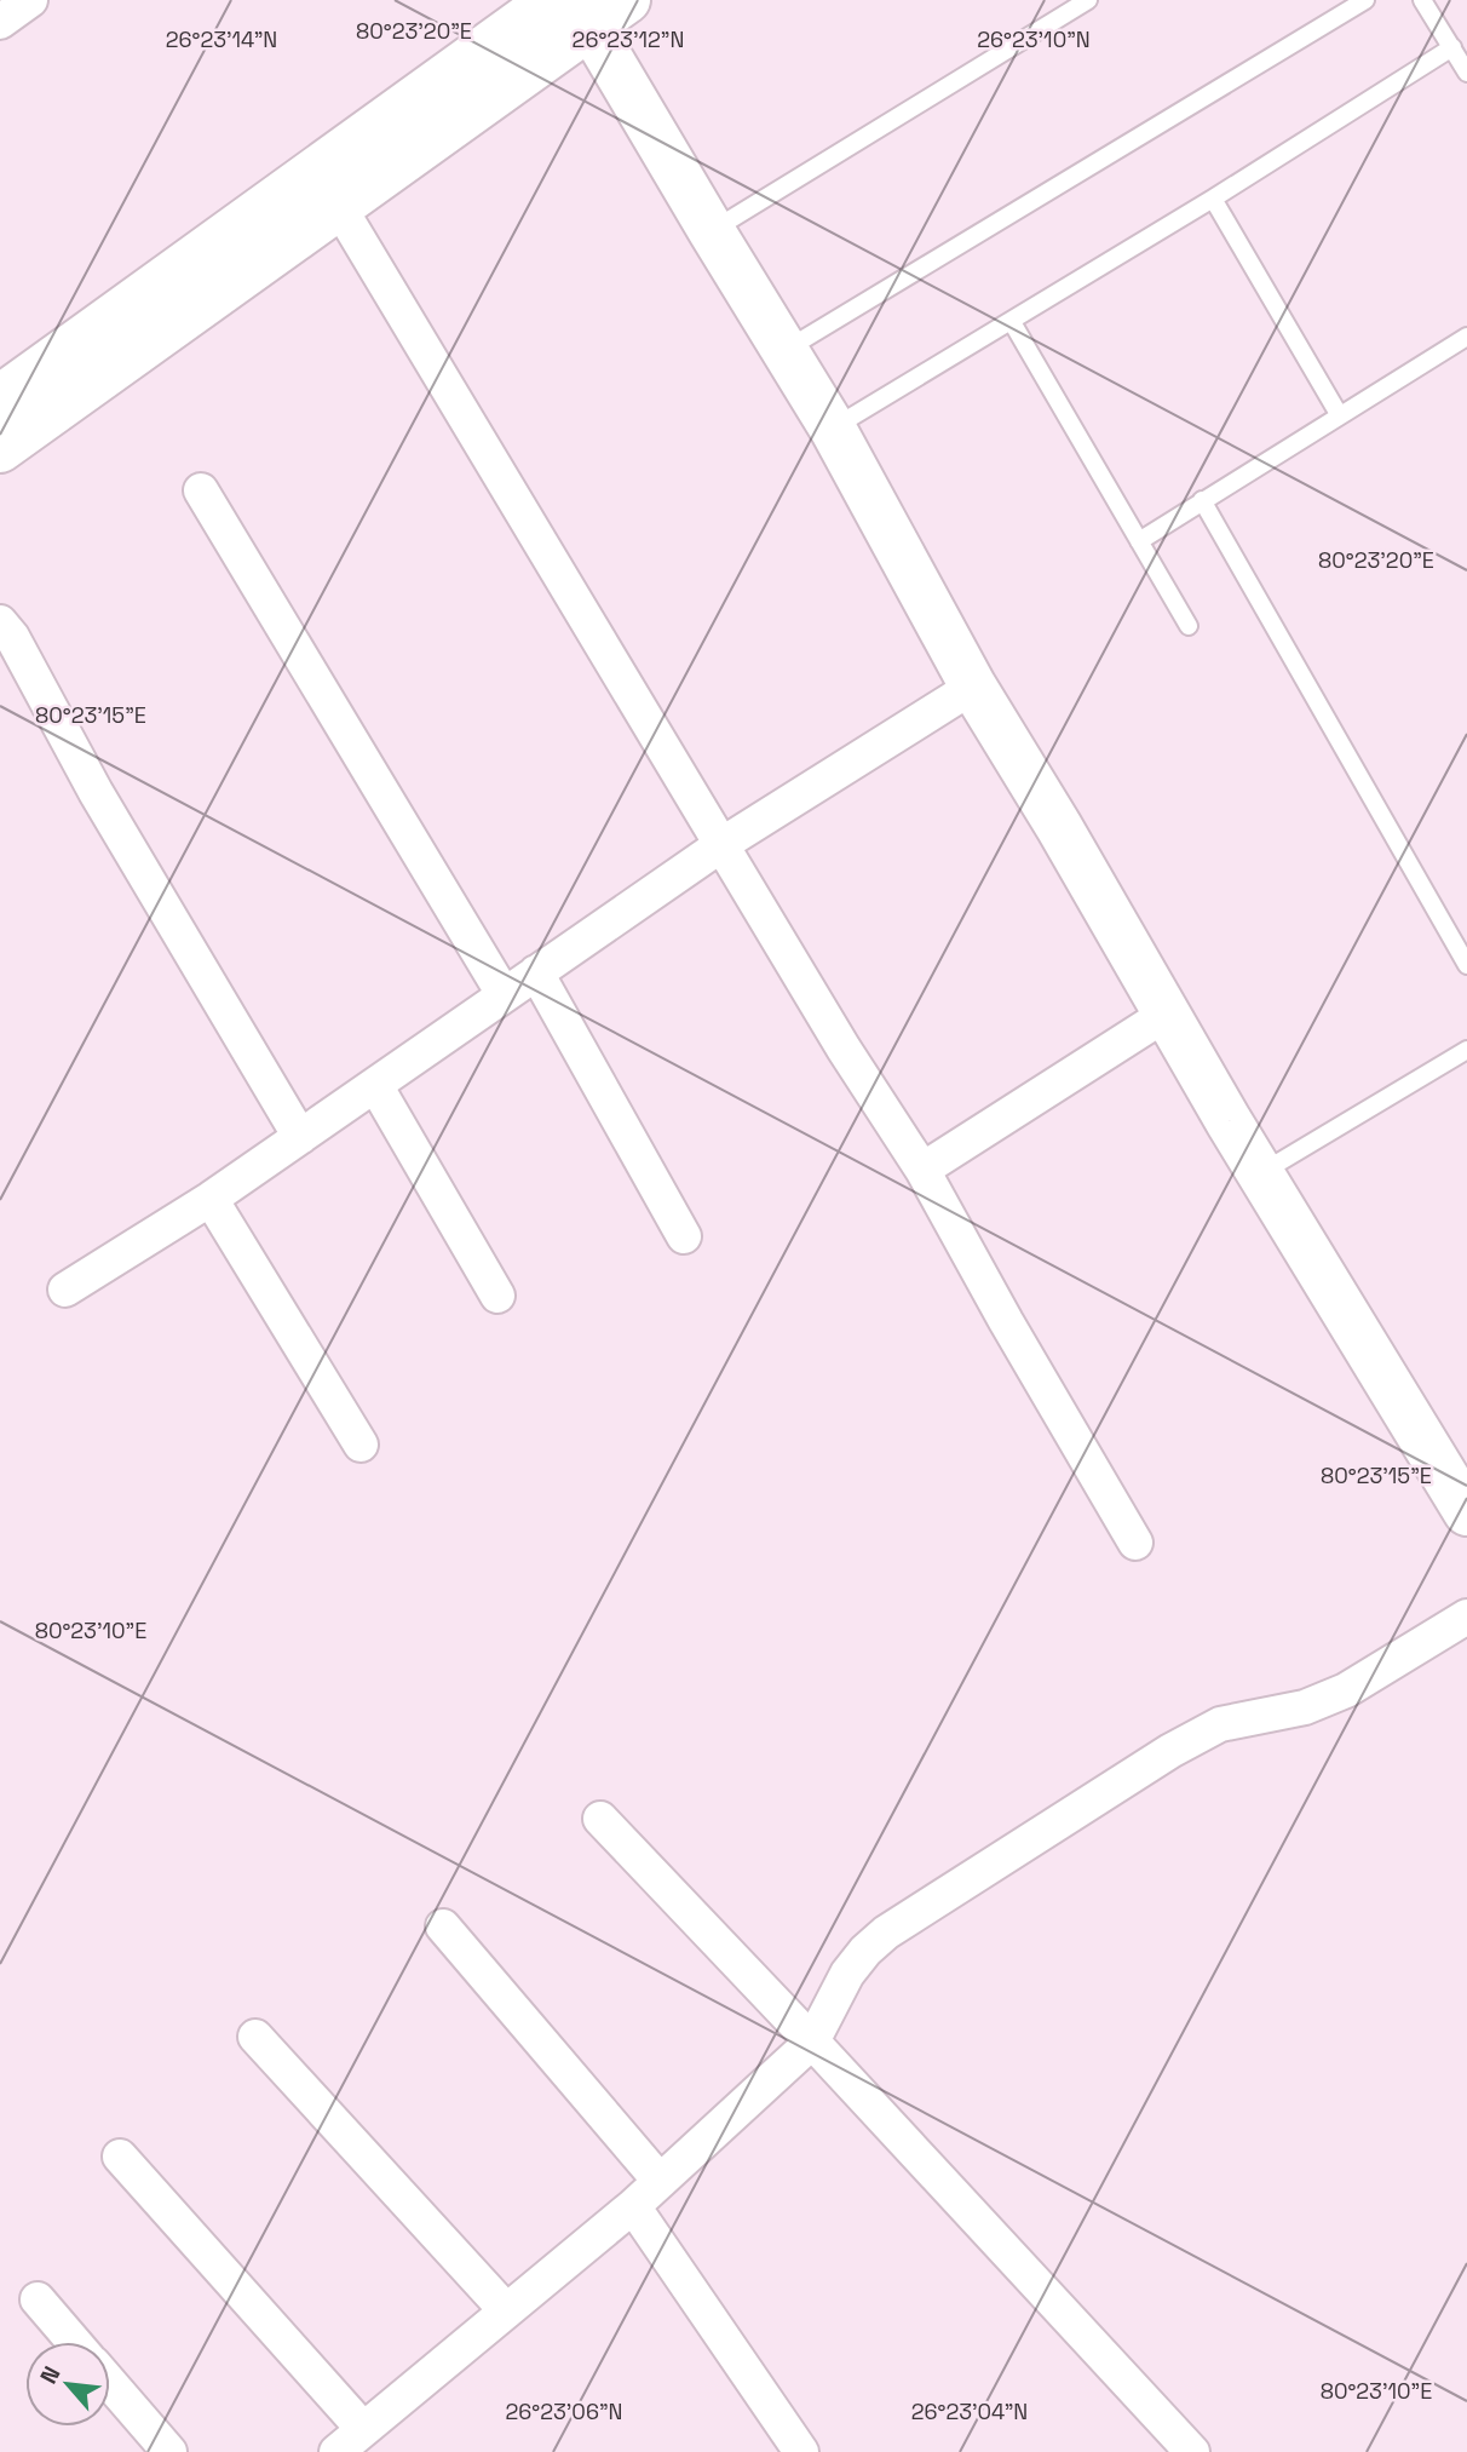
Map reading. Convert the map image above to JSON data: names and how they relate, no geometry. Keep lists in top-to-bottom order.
{
  "north": "top left",
  "coordinates": [
    "80°23'20\"E",
    "26°23'14\"N",
    "26°23'12\"N",
    "26°23'10\"N",
    "80°23'15\"E",
    "80°23'10\"E",
    "26°23'06\"N",
    "26°23'04\"N"
  ]
}
